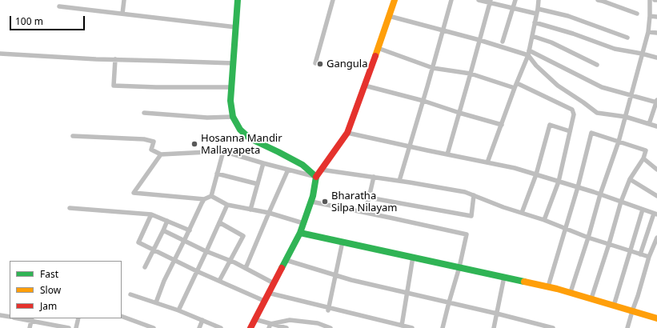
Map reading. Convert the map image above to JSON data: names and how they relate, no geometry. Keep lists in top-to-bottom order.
{
  "places": ["Gangula", "Hosanna Mandir Mallayapeta", "Bharatha Silpa Nilayam"],
  "legend": ["Fast", "Slow", "Jam"],
  "scale_bar": "100 m"
}
